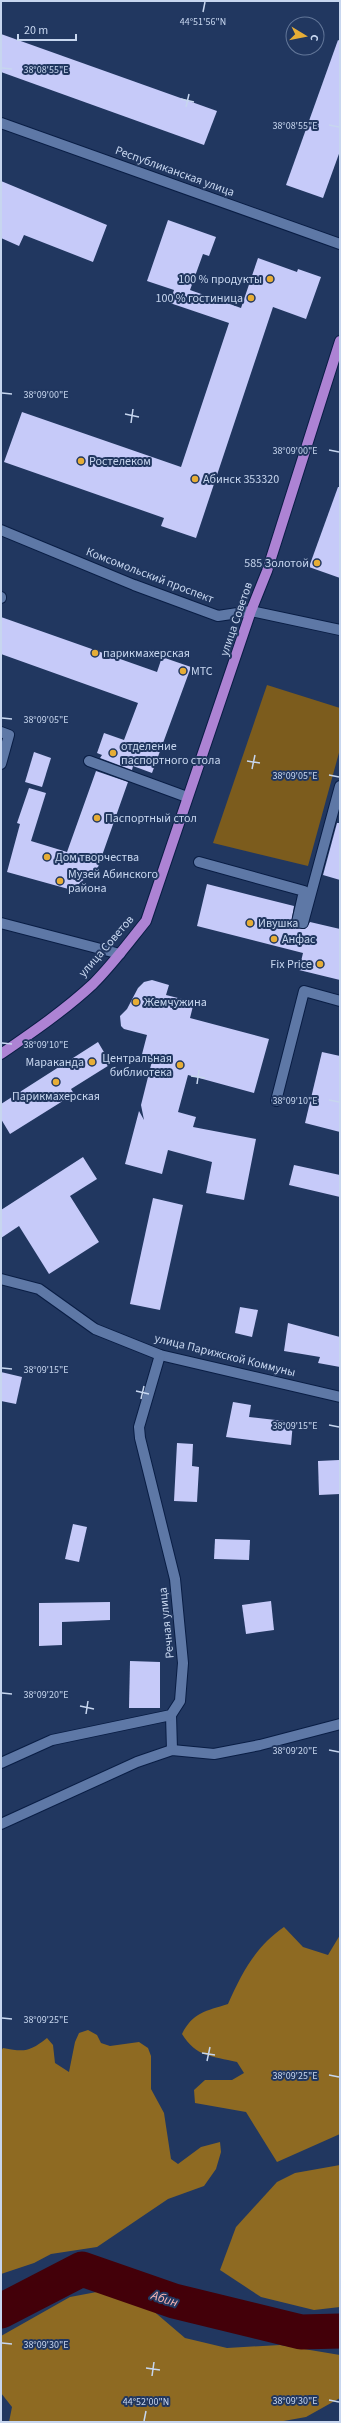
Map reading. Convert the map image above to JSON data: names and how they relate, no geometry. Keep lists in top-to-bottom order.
{
  "streets": {
    "main road": ["улица Советов"],
    "street": [
      "Республиканская улица",
      "Комсомольский проспект",
      "улица Парижской Коммуны",
      "Речная улица"
    ]
  },
  "crossings": [
    ["Комсомольский проспект", "улица Советов"],
    ["улица Парижской Коммуны", "Речная улица"]
  ],
  "water": ["Абин"],
  "places": [
    "100 % продукты",
    "100 % гостиница",
    "Ростелеком",
    "Абинск 353320",
    "585 Золотой",
    "парикмахерская",
    "МТС",
    "отделение паспортного стола",
    "Паспортный стол",
    "Дом творчества",
    "Музей Абинского района",
    "Ивушка",
    "Анфас",
    "Fix Price",
    "Жемчужина",
    "Мараканда",
    "Центральная библиотека",
    "Парикмахерская"
  ],
  "scale_bar": "20 m",
  "north": "right",
  "coordinates": [
    "44°51'56\"N",
    "38°08'55\"E",
    "38°09'00\"E",
    "38°09'05\"E",
    "38°09'10\"E",
    "38°09'15\"E",
    "38°09'20\"E",
    "38°09'25\"E",
    "38°09'30\"E",
    "44°52'00\"N"
  ]
}
